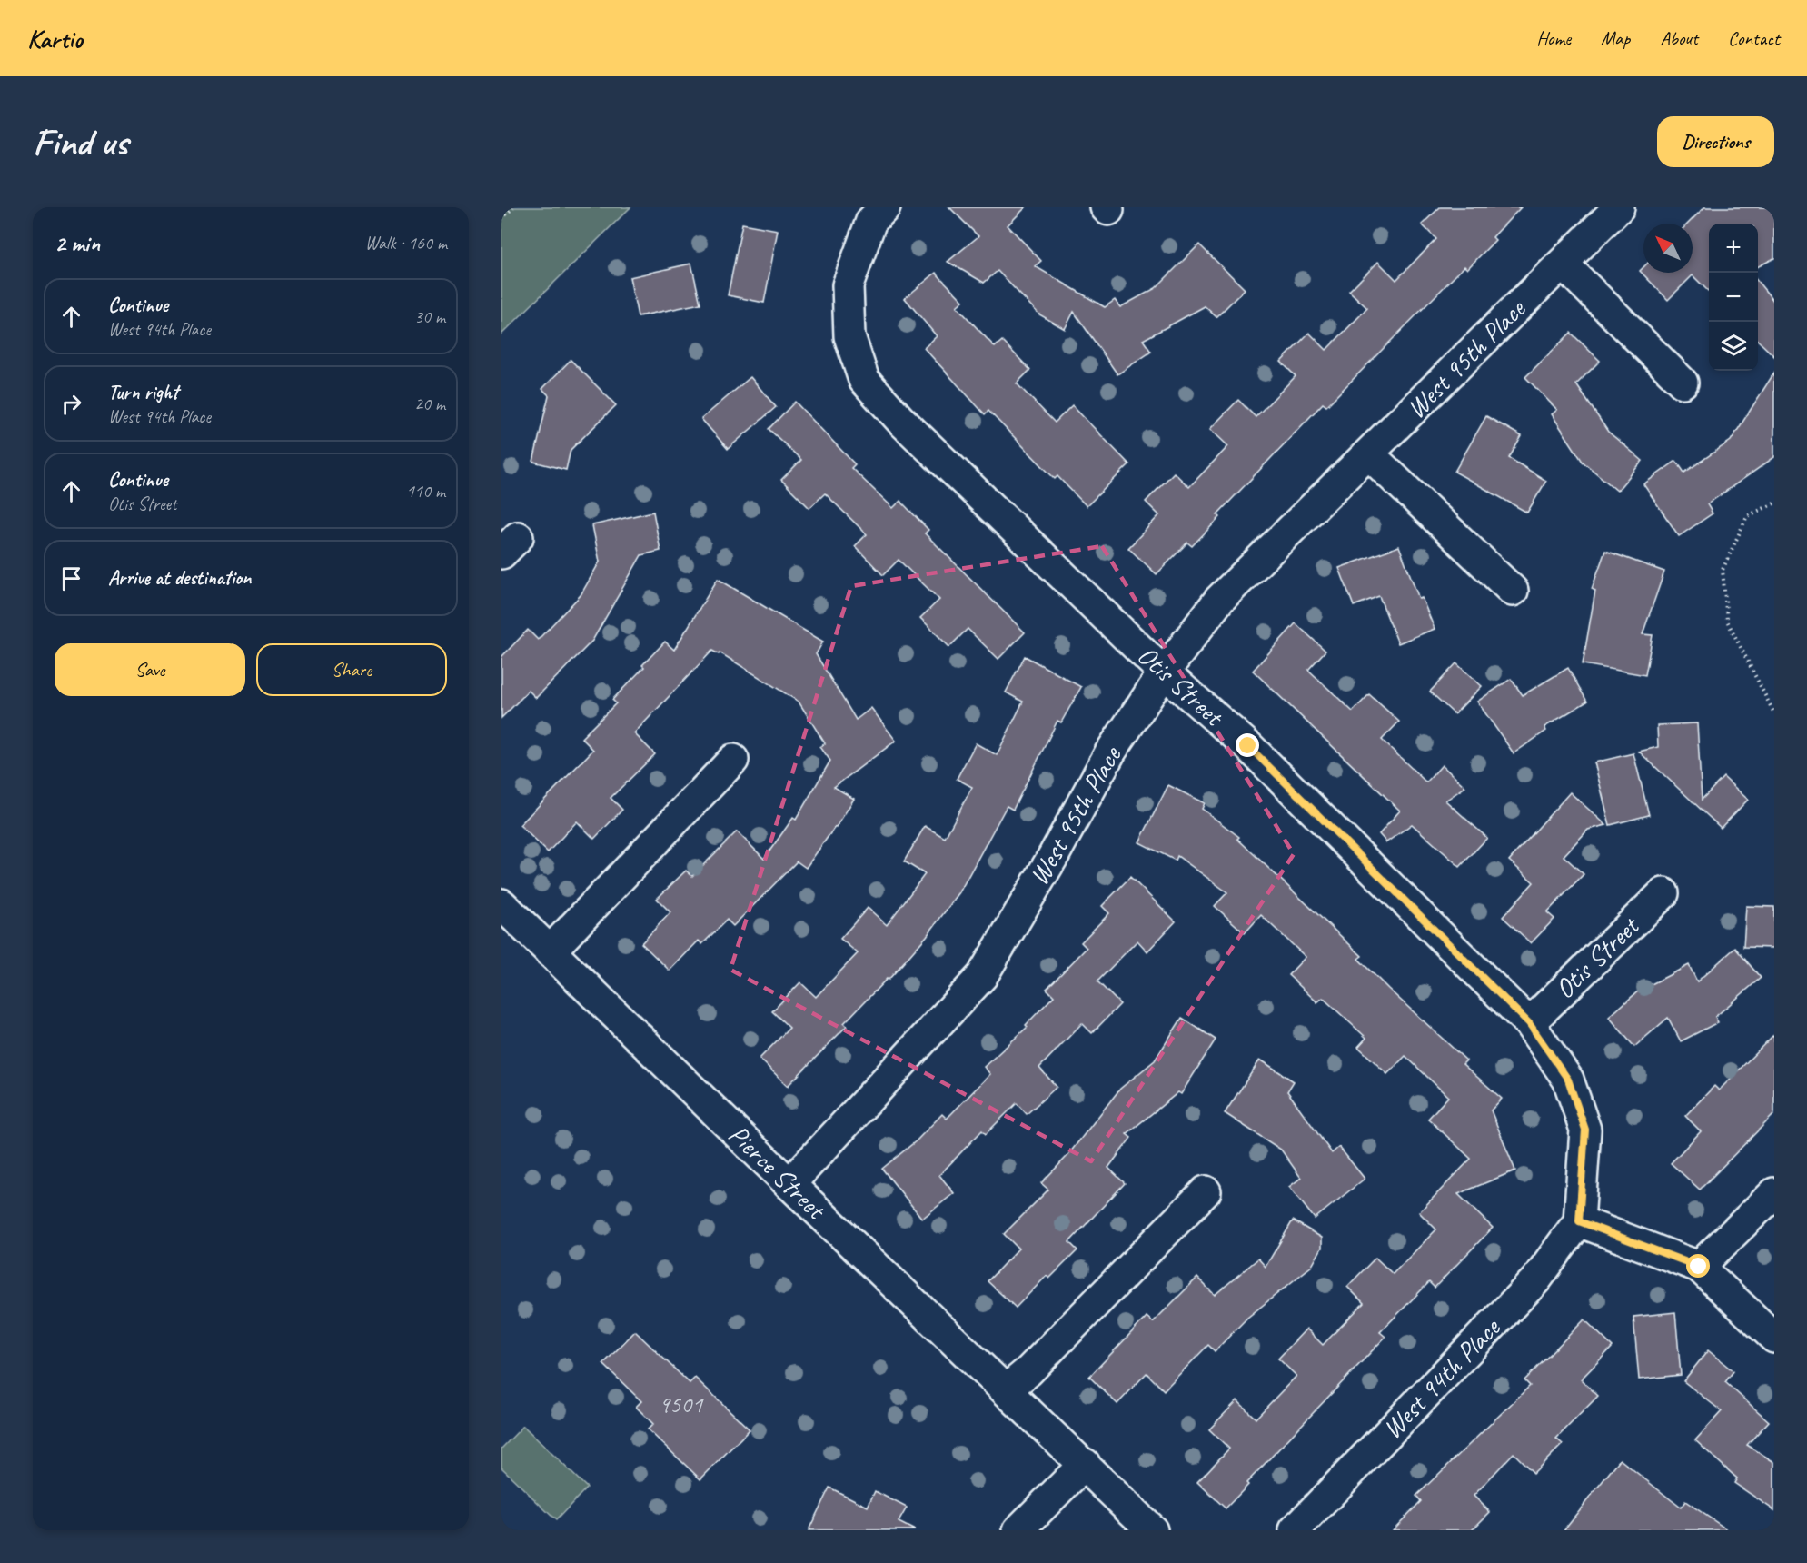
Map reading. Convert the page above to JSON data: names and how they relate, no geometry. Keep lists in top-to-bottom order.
{
  "streets": {
    "street": [
      "West 95th Place",
      "Otis Street",
      "Pierce Street",
      "West 94th Place"
    ]
  },
  "crossings": [
    ["West 95th Place", "Otis Street"],
    ["West 95th Place", "Pierce Street"],
    ["Otis Street", "West 94th Place"]
  ],
  "house_numbers": ["9501"],
  "north": "top left",
  "page": {
    "header": "Kartio",
    "nav": [
      "Home",
      "Map",
      "About",
      "Contact"
    ],
    "buttons": [
      "Directions",
      ["Save", "Share"]
    ],
    "title": "Find us",
    "heading": ["2 min", "Walk · 160 m"],
    "map_buttons": ["+", "−"],
    "list": [
      ["Continue", "West 94th Place", "30 m"],
      ["Turn right", "West 94th Place", "20 m"],
      ["Continue", "Otis Street", "110 m"],
      "Arrive at destination"
    ]
  }
}
